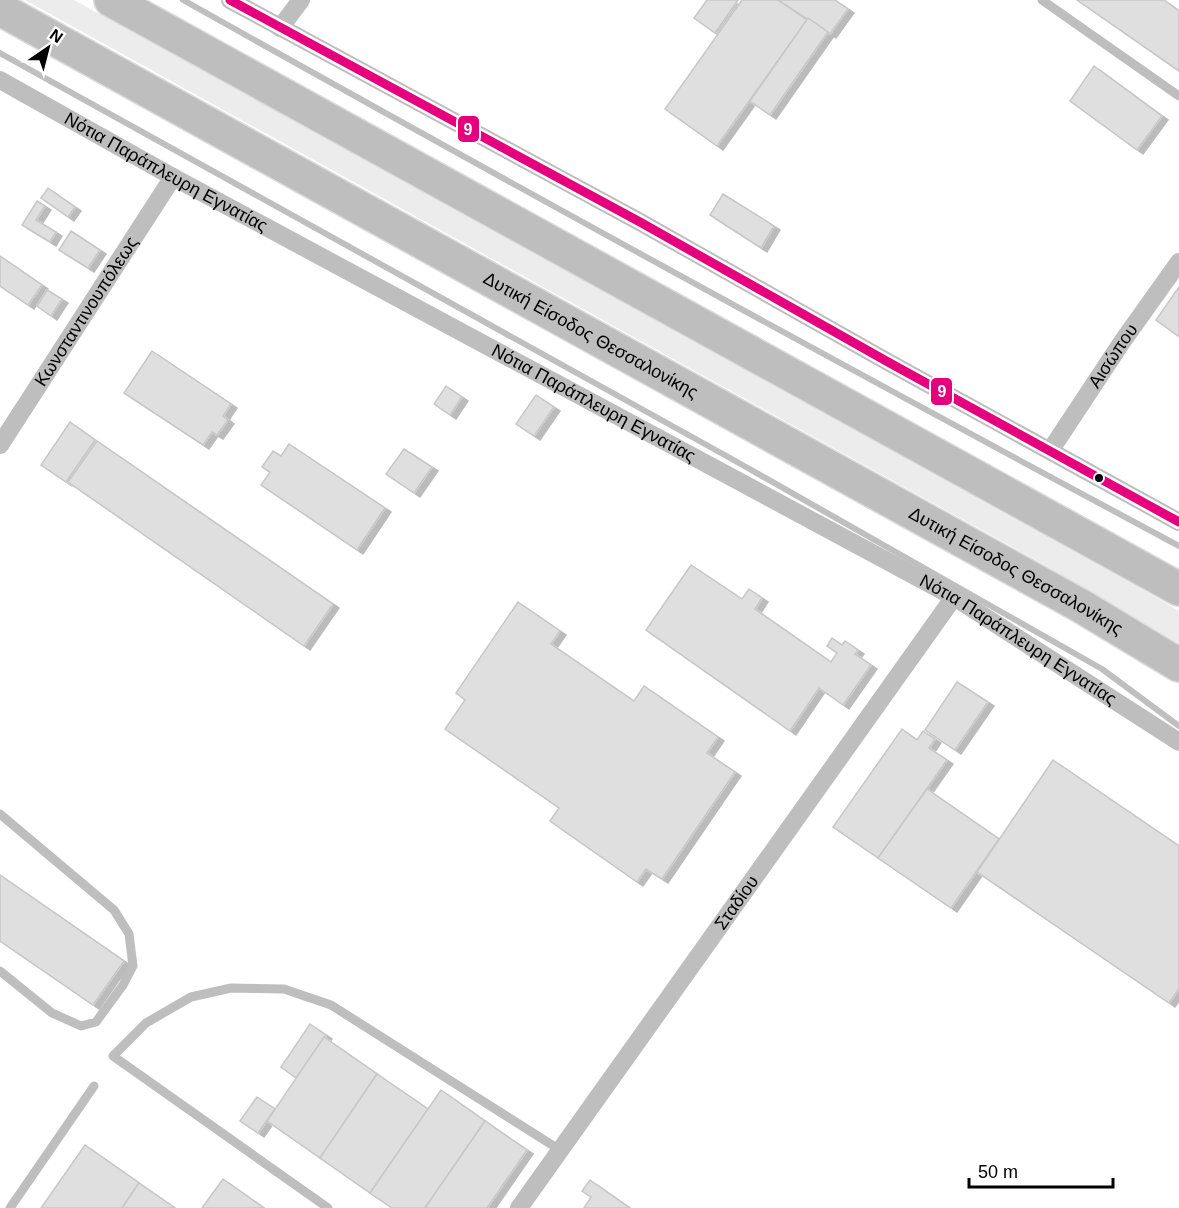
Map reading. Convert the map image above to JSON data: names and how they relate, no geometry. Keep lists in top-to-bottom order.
{
  "streets": {
    "highway": ["Δυτική Είσοδος Θεσσαλονίκης"],
    "street": [
      "Νότια Παράπλευρη Εγνατίας",
      "Κωνσταντινουπόλεως",
      "Αισώπου",
      "Σταδίου"
    ]
  },
  "crossings": [
    ["Νότια Παράπλευρη Εγνατίας", "Κωνσταντινουπόλεως"],
    ["Νότια Παράπλευρη Εγνατίας", "Σταδίου"]
  ],
  "lines": ["transit line 9"],
  "scale_bar": "50 m",
  "north": "top right"
}
